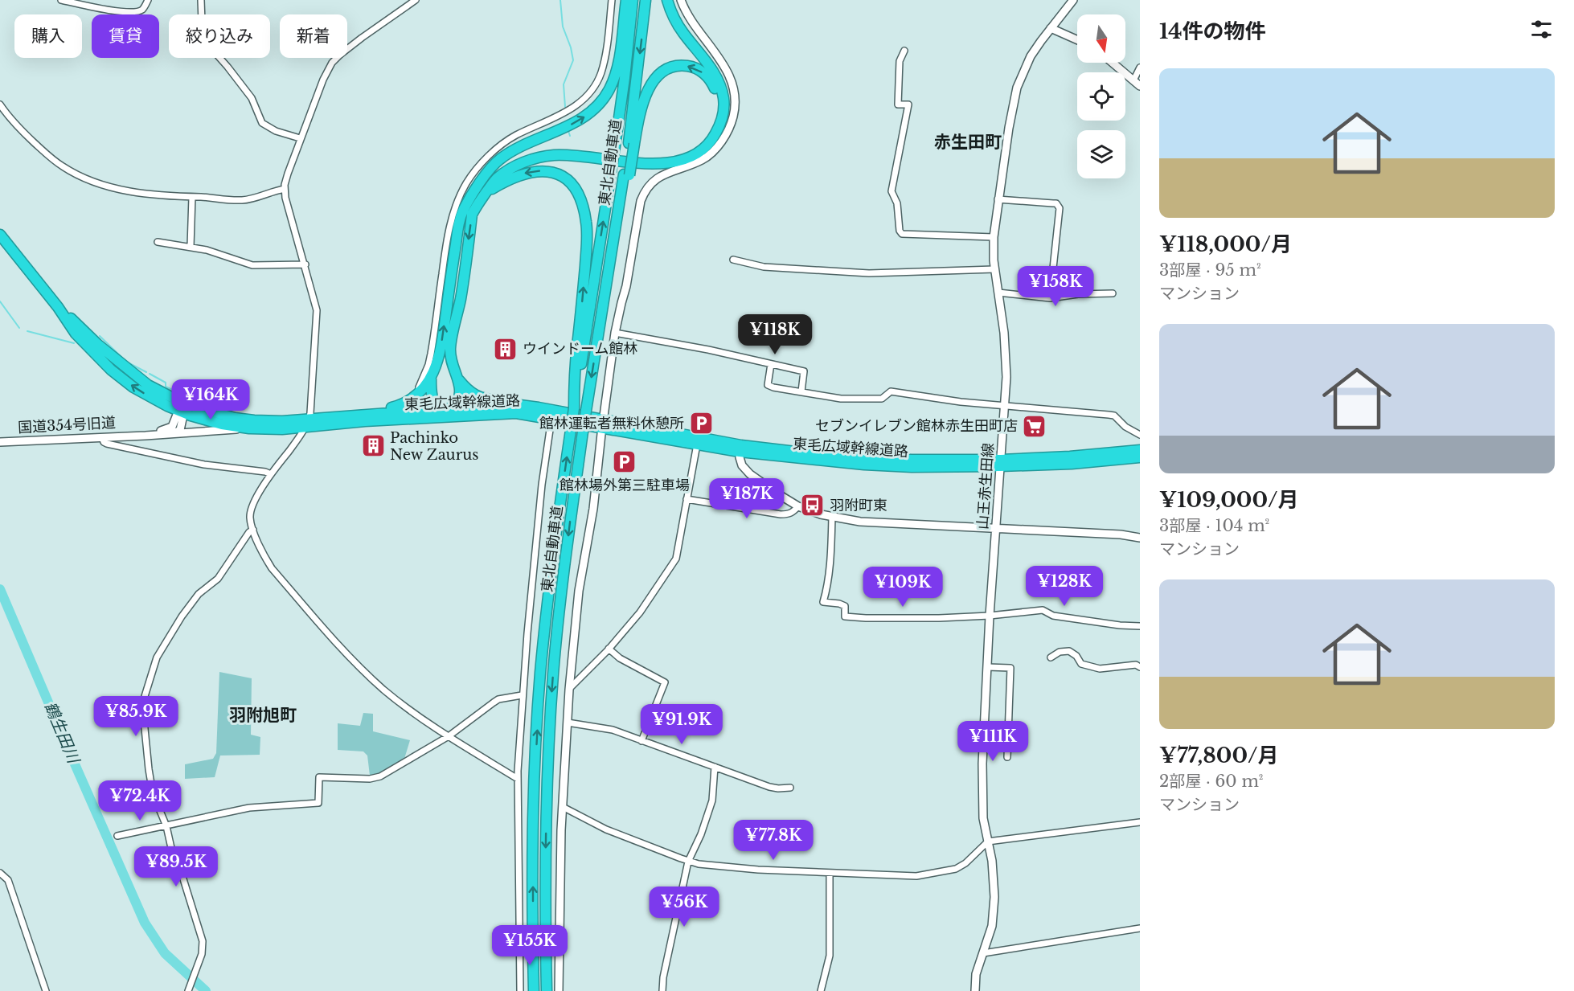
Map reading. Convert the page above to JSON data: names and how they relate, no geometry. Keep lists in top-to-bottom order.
{
  "streets": {
    "highway": ["東北自動車道", "東毛広域幹線道路"],
    "street": ["国道354号旧道", "山王赤生田線"]
  },
  "crossings": [
    ["東毛広域幹線道路", "国道354号旧道"],
    ["東毛広域幹線道路", "山王赤生田線"]
  ],
  "districts": ["赤生田町", "羽附旭町"],
  "water": ["鶴生田川"],
  "places": {
    "building": ["ウインドーム館林", "Pachinko New Zaurus"],
    "parking": ["館林運転者無料休憩所", "館林場外第三駐車場"],
    "supermarket": ["セブンイレブン館林赤生田町店"],
    "bus stop": ["羽附町東"]
  },
  "north": "bottom",
  "page": {
    "heading": "14件の物件",
    "chip": [
      "購入",
      "賃貸",
      "絞り込み",
      "新着"
    ],
    "list": [
      {
        "name": "¥118,000/月",
        "note": "3部屋 · 95 m² · マンション"
      },
      {
        "name": "¥109,000/月",
        "note": "3部屋 · 104 m² · マンション"
      },
      {
        "name": "¥77,800/月",
        "note": "2部屋 · 60 m² · マンション"
      }
    ],
    "price": [
      "¥158K",
      "¥118K",
      "¥164K",
      "¥187K",
      "¥128K",
      "¥109K",
      "¥85.9K",
      "¥91.9K",
      "¥111K",
      "¥72.4K",
      "¥77.8K",
      "¥89.5K",
      "¥56K",
      "¥155K"
    ]
  }
}
